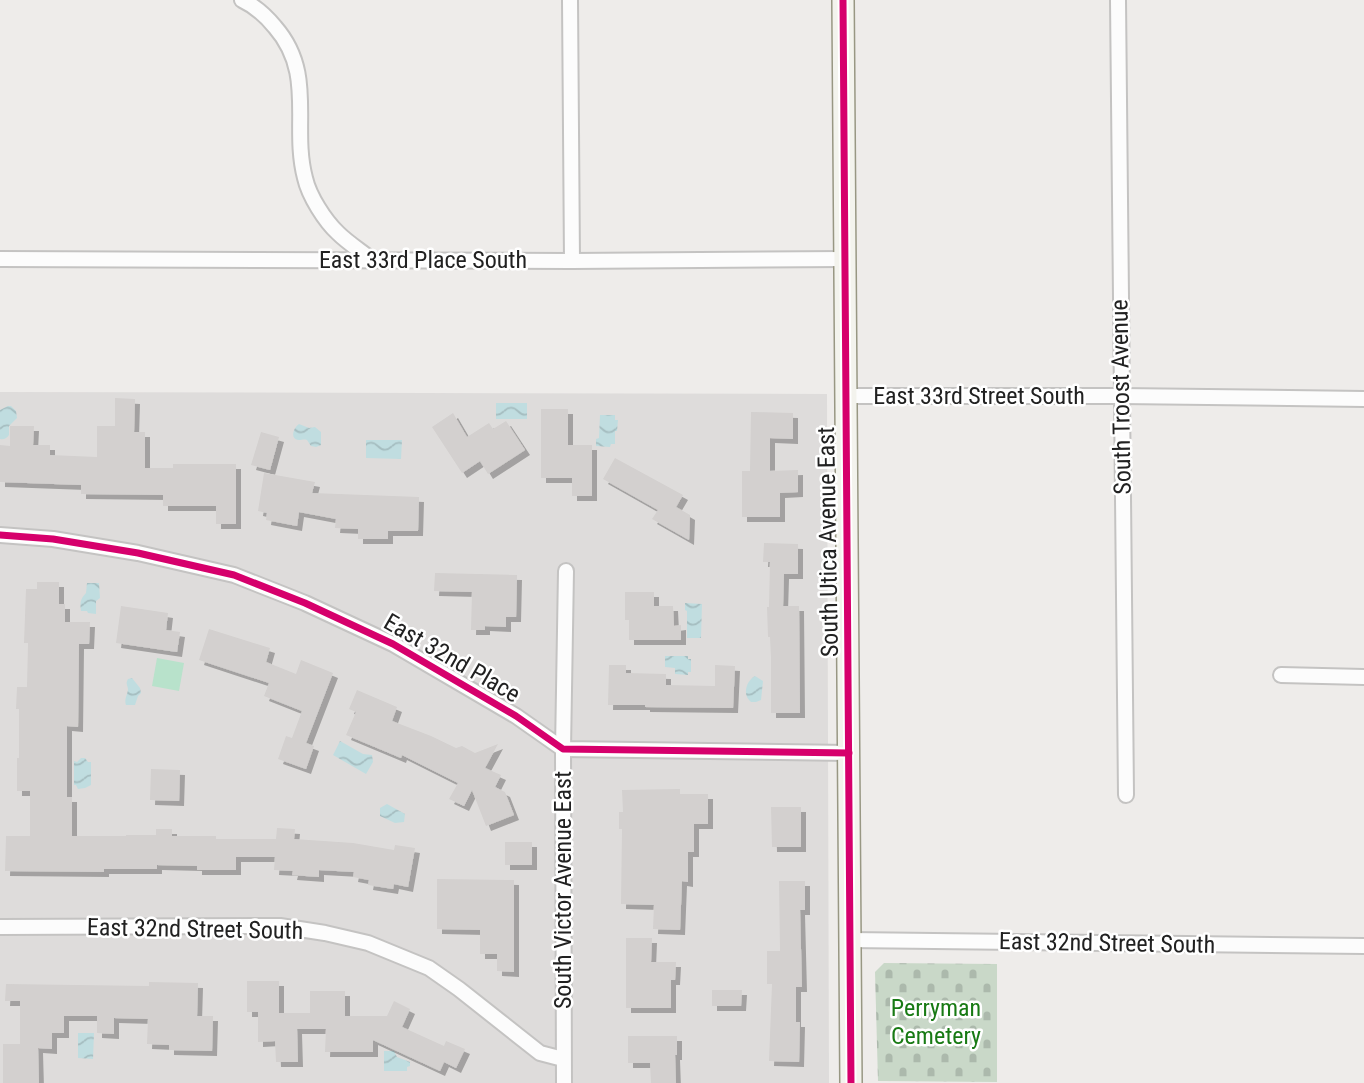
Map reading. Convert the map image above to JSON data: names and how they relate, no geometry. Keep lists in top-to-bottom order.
{
  "streets": {
    "street": [
      "East 33rd Place South",
      "East 33rd Street South",
      "South Troost Avenue",
      "South Utica Avenue East",
      "East 32nd Place",
      "South Victor Avenue East",
      "East 32nd Street South"
    ]
  },
  "crossings": [
    ["East 33rd Place South", "South Utica Avenue East"],
    ["East 33rd Street South", "South Troost Avenue"],
    ["East 33rd Street South", "South Utica Avenue East"],
    ["South Utica Avenue East", "East 32nd Street South"],
    ["East 32nd Place", "South Victor Avenue East"],
    ["South Victor Avenue East", "East 32nd Street South"]
  ],
  "parks": ["Perryman Cemetery"]
}
